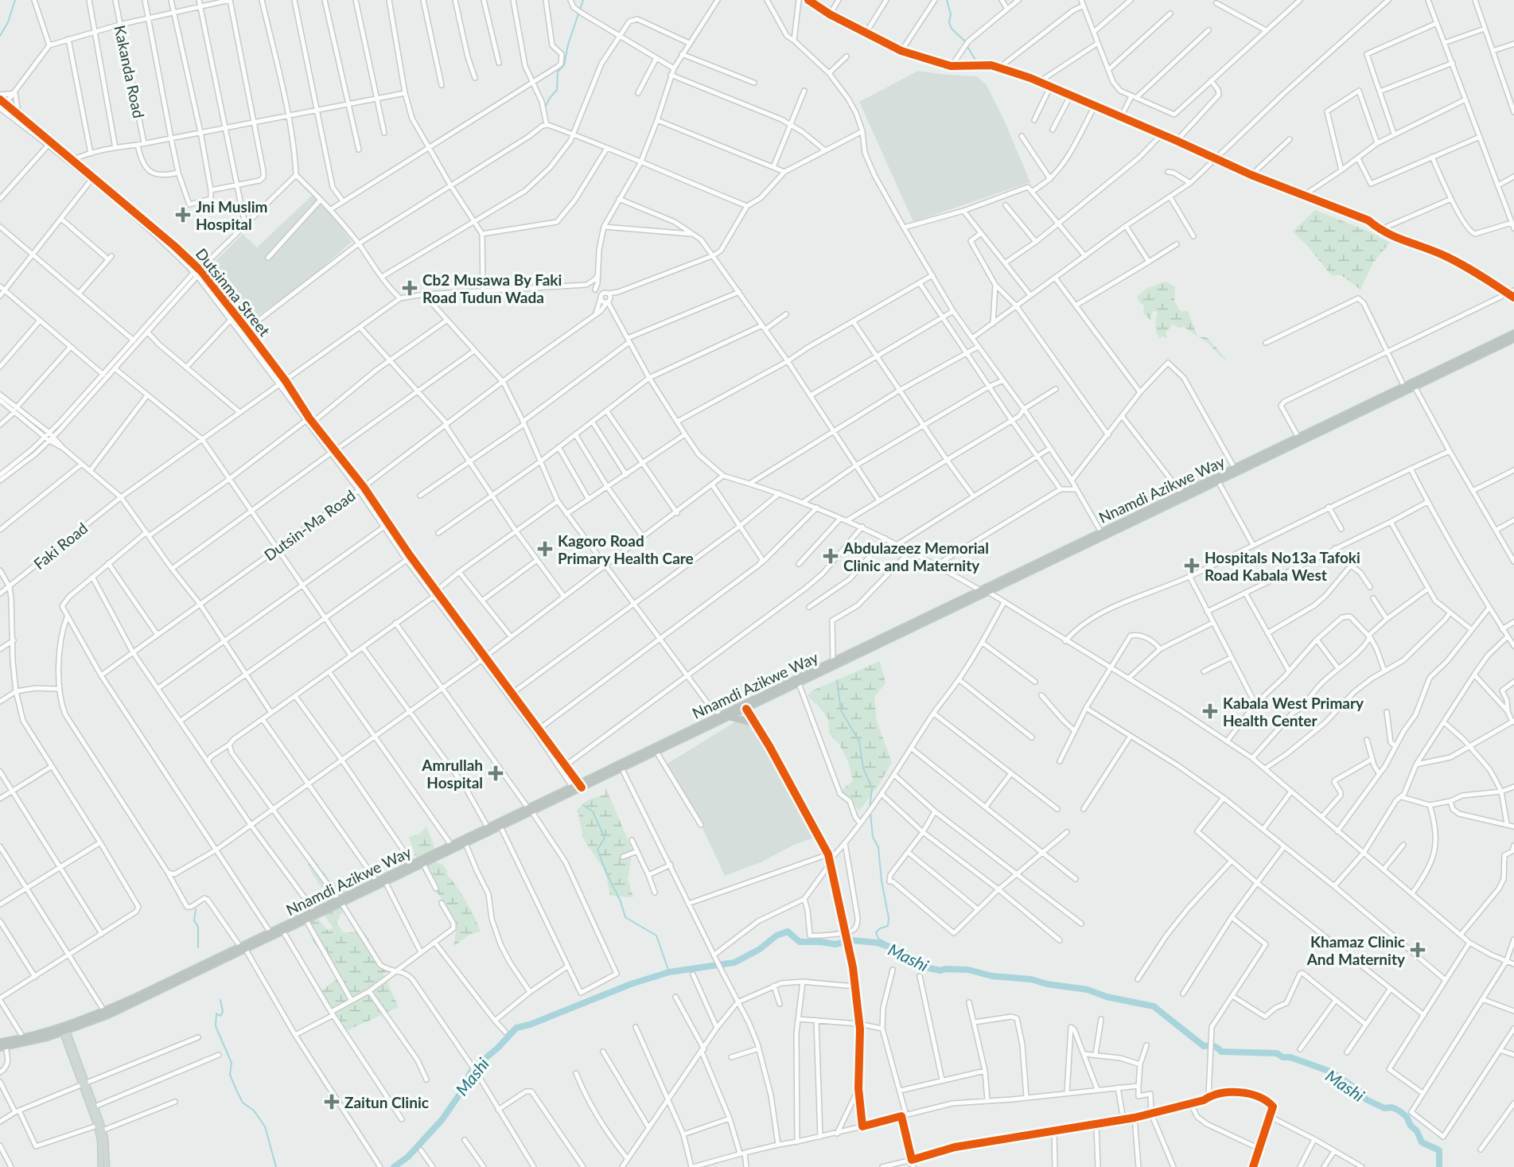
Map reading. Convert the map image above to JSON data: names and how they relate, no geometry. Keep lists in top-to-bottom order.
{
  "streets": {
    "highway": ["Nnamdi Azikwe Way"],
    "street": [
      "Kakanda Road",
      "Dutsinma Street",
      "Dutsin-Ma Road",
      "Faki Road"
    ]
  },
  "crossings": [
    ["Dutsinma Street", "Dutsin-Ma Road"],
    ["Dutsinma Street", "Faki Road"]
  ],
  "water": ["Mashi"],
  "places": {
    "health": [
      "Jni Muslim Hospital",
      "Cb2 Musawa By Faki Road Tudun Wada",
      "Kagoro Road Primary Health Care",
      "Abdulazeez Memorial Clinic and Maternity",
      "Hospitals No13a Tafoki Road Kabala West",
      "Kabala West Primary Health Center",
      "Amrullah Hospital",
      "Khamaz Clinic And Maternity",
      "Zaitun Clinic"
    ]
  }
}
